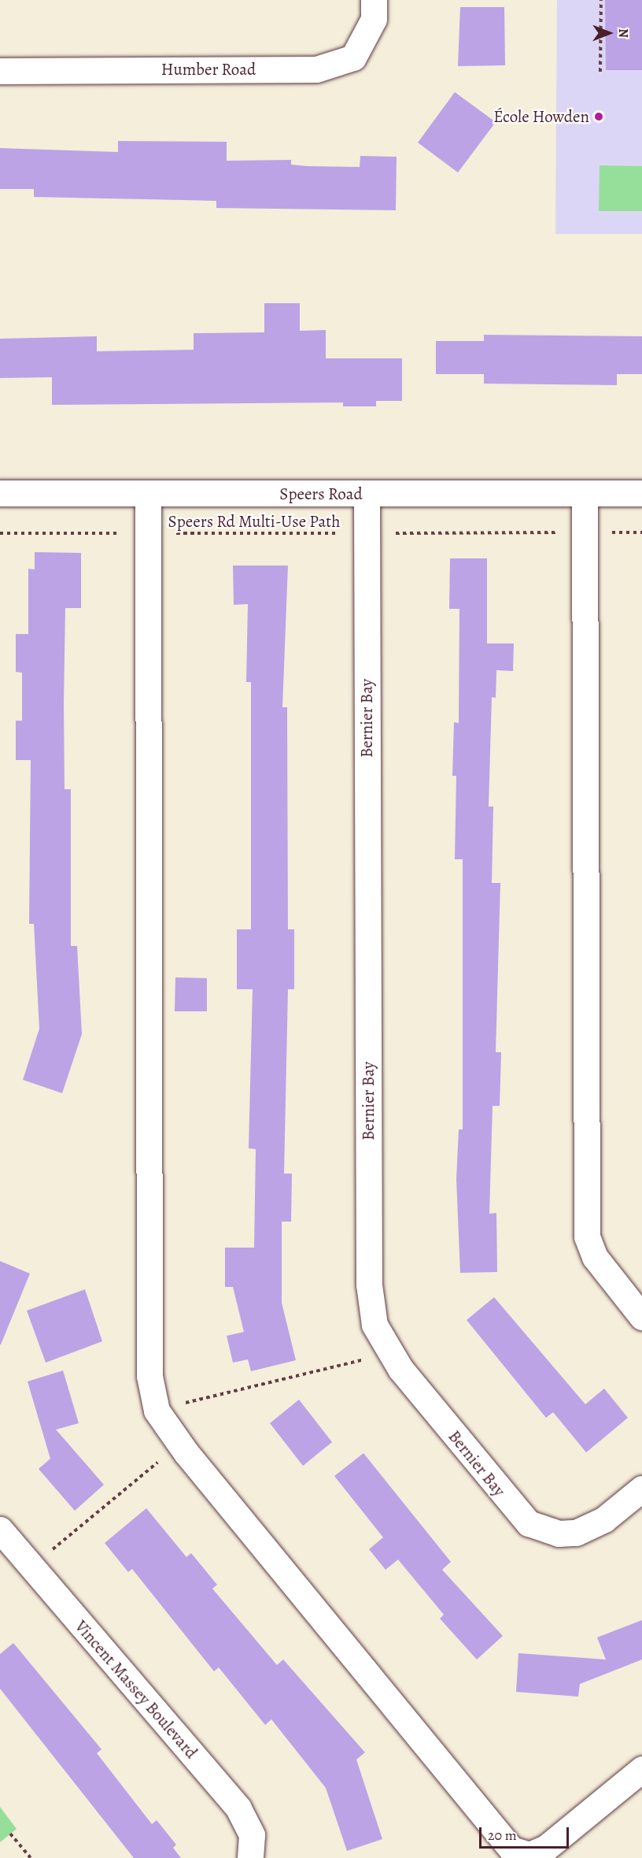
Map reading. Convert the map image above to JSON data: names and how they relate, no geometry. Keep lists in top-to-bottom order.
{
  "streets": {
    "street": [
      "Humber Road",
      "Speers Road",
      "Bernier Bay",
      "Vincent Massey Boulevard"
    ],
    "path": ["Speers Rd Multi-Use Path"]
  },
  "crossings": [
    ["Speers Road", "Bernier Bay"]
  ],
  "places": ["École Howden"],
  "scale_bar": "20 m",
  "north": "right"
}
